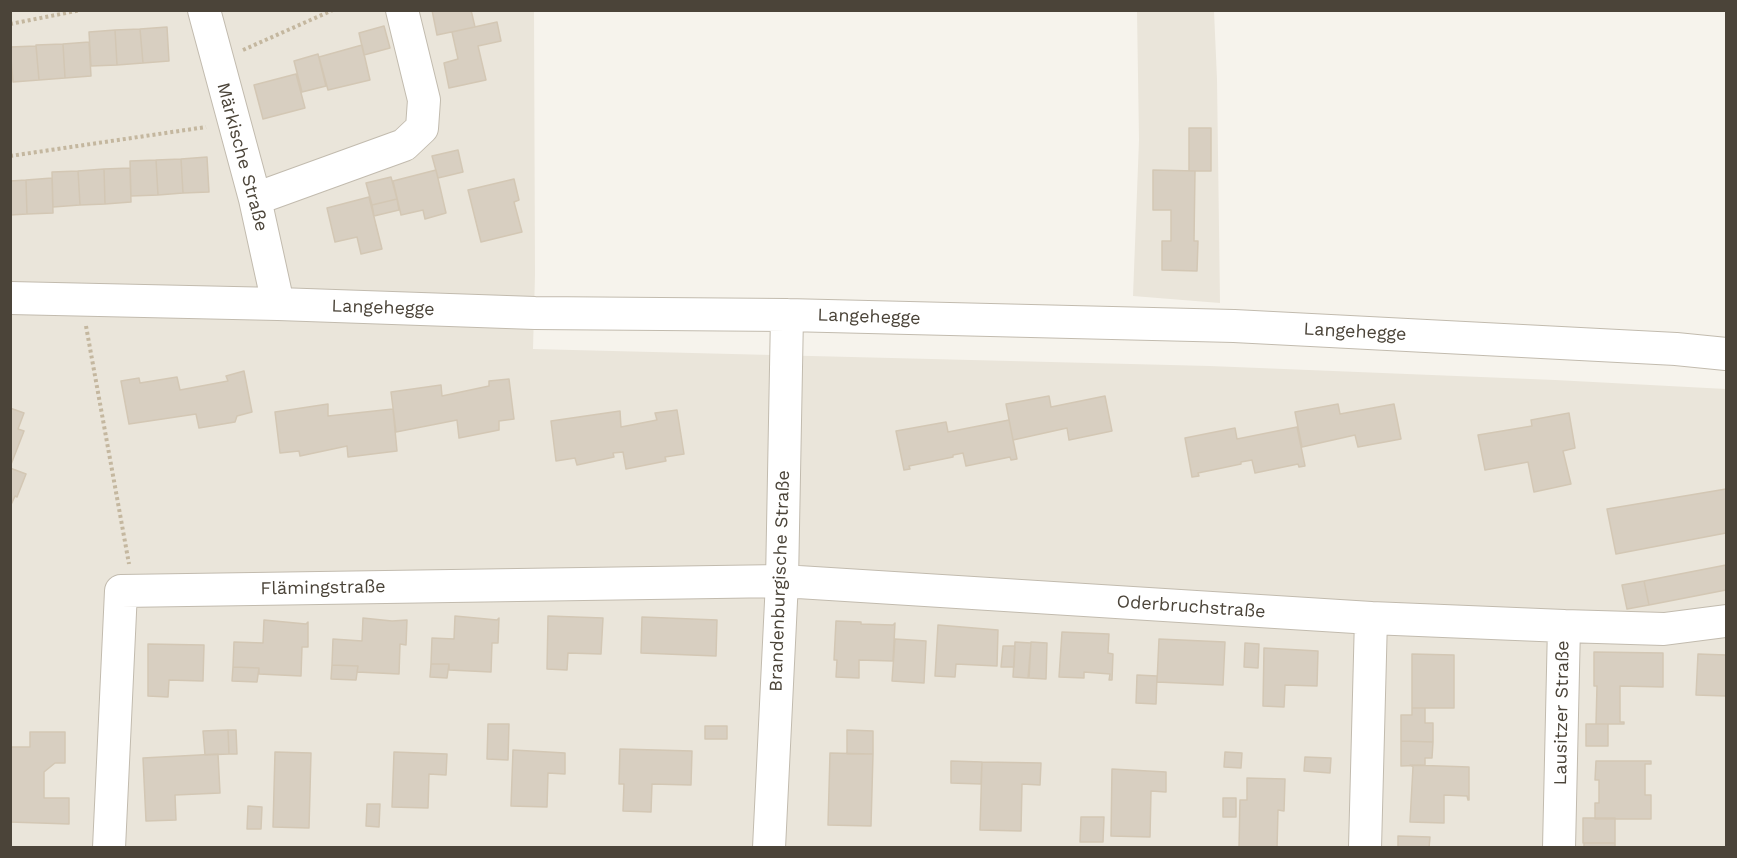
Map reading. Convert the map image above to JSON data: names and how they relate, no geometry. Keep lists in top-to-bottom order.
{
  "streets": {
    "street": [
      "Märkische Straße",
      "Langehegge",
      "Brandenburgische Straße",
      "Flämingstraße",
      "Oderbruchstraße",
      "Lausitzer Straße"
    ]
  },
  "crossings": [
    ["Märkische Straße", "Langehegge"],
    ["Langehegge", "Brandenburgische Straße"],
    ["Brandenburgische Straße", "Flämingstraße"],
    ["Brandenburgische Straße", "Oderbruchstraße"],
    ["Flämingstraße", "Oderbruchstraße"],
    ["Oderbruchstraße", "Lausitzer Straße"]
  ]
}
